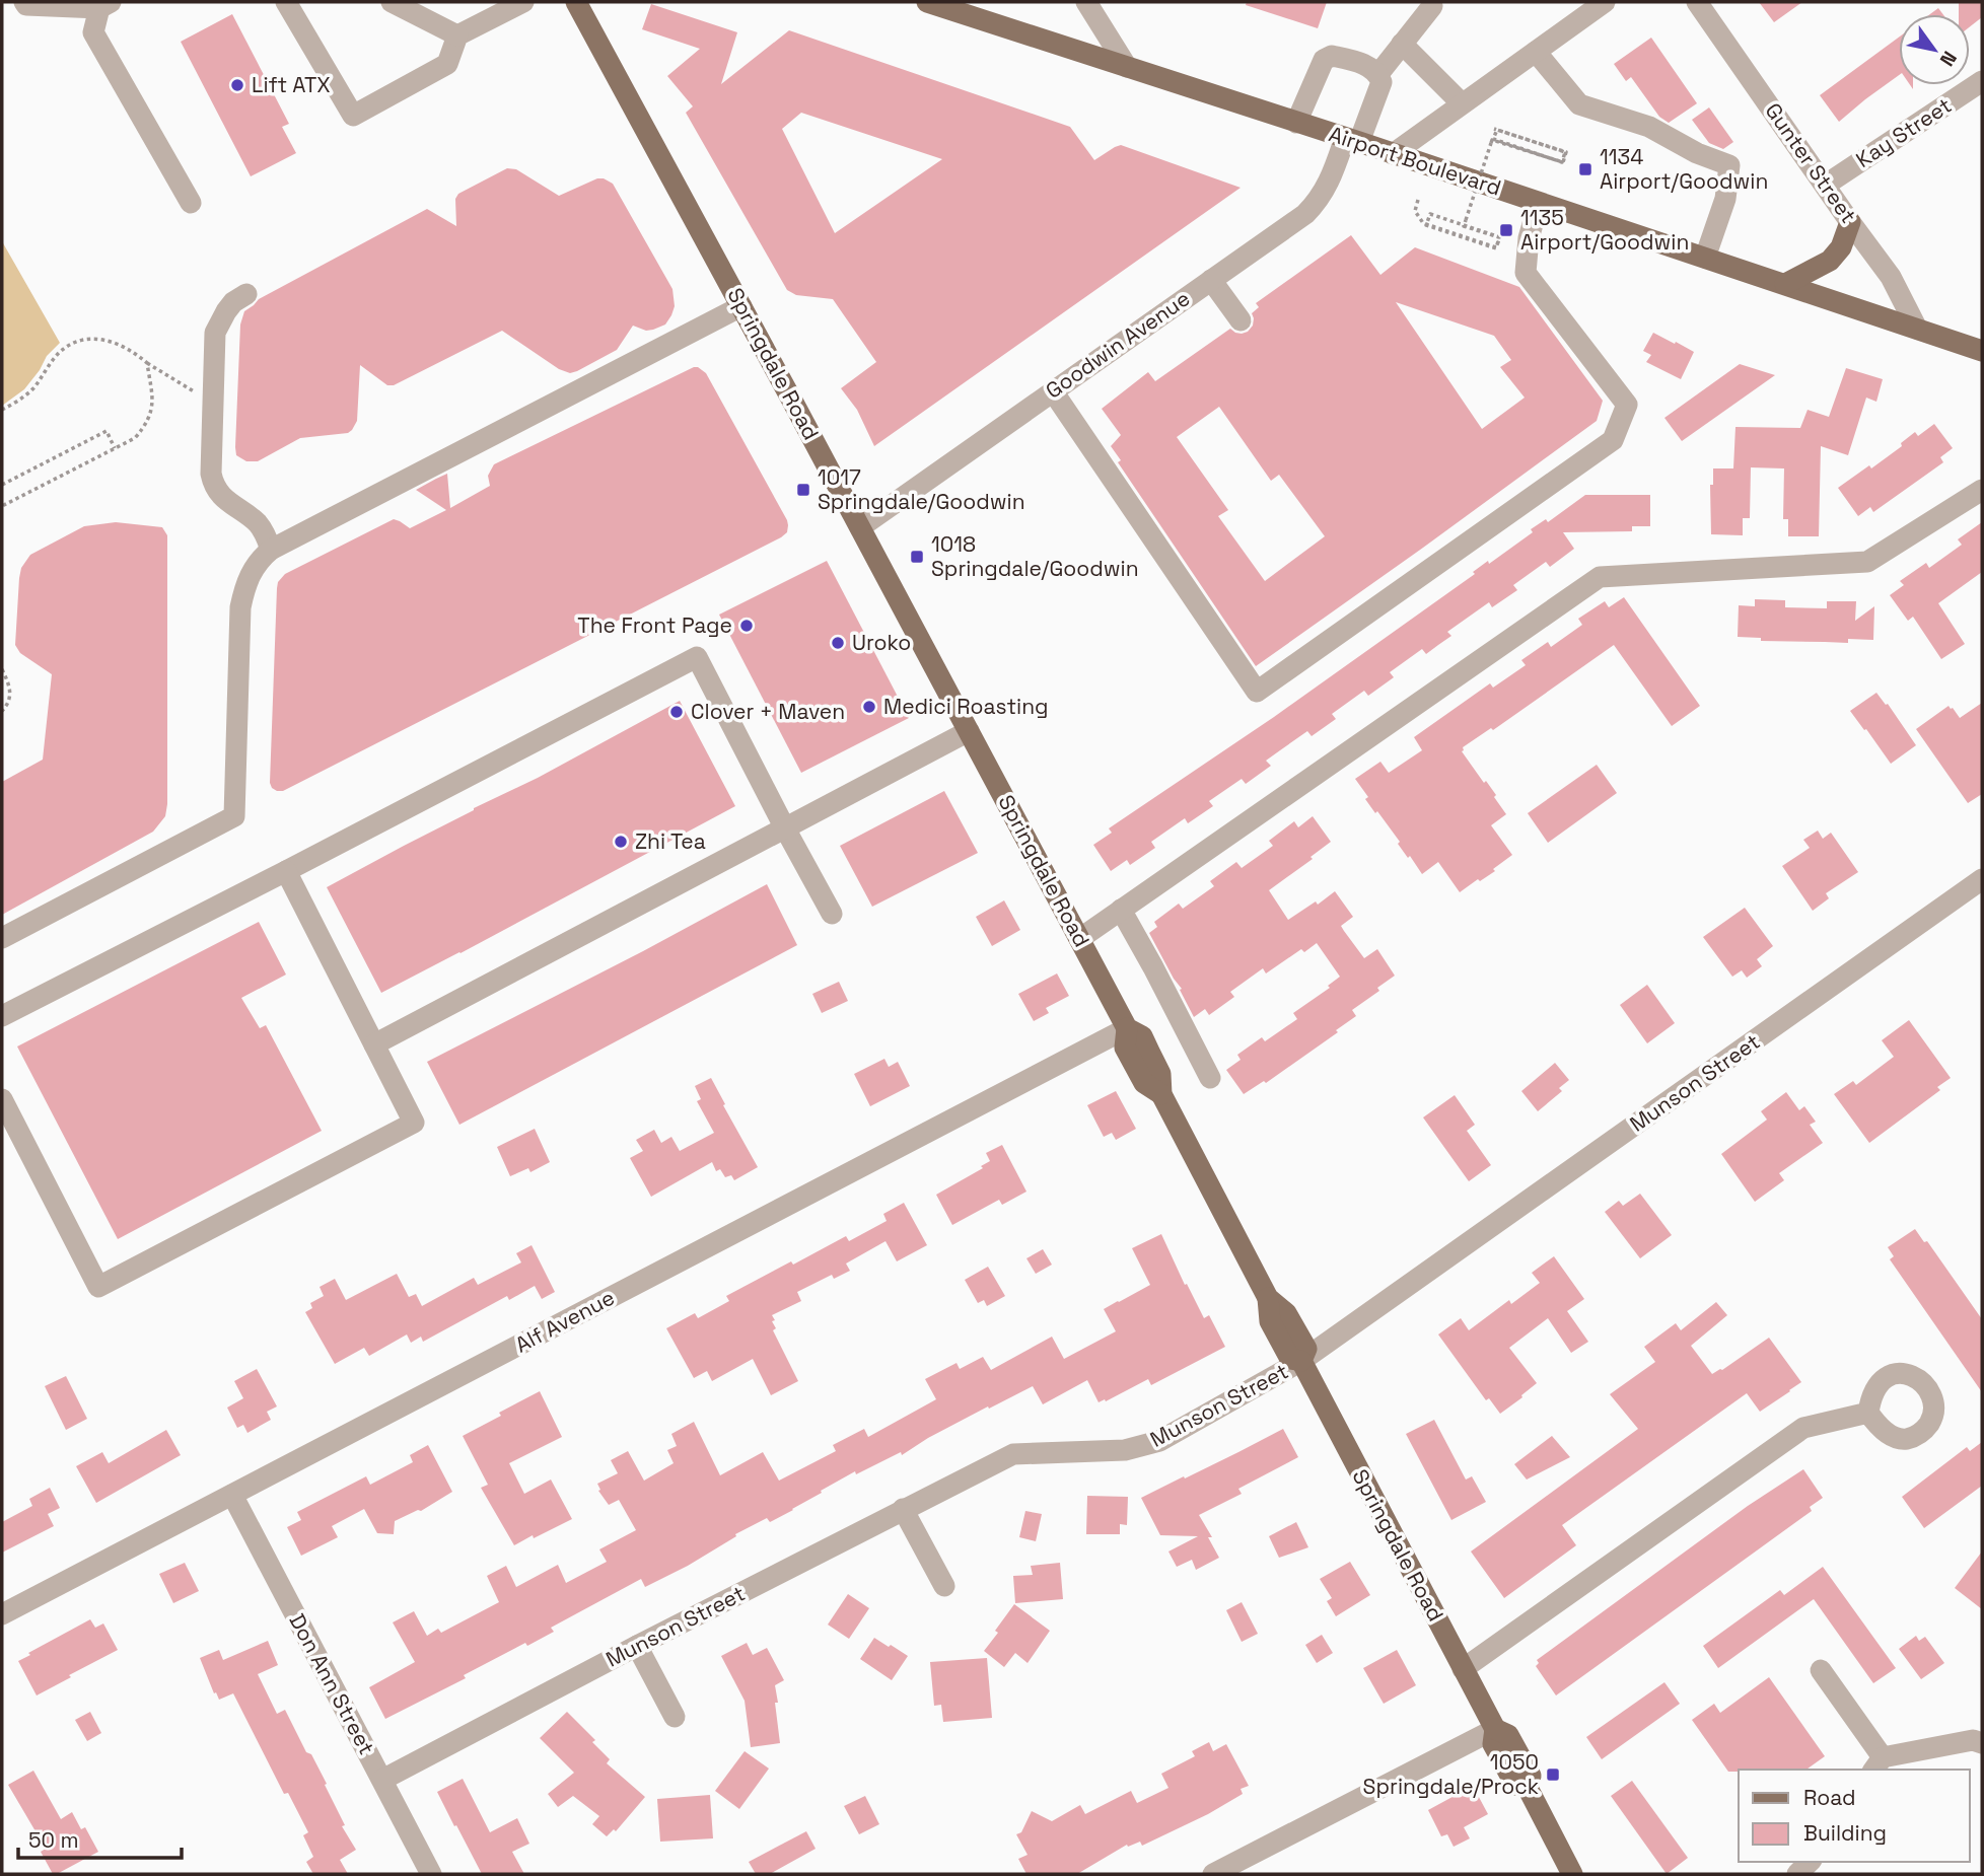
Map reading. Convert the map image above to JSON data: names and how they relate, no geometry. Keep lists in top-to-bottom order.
{
  "streets": {
    "main road": ["Airport Boulevard", "Springdale Road"],
    "street": [
      "Kay Street",
      "Gunter Street",
      "Goodwin Avenue",
      "Munson Street",
      "Alf Avenue",
      "Don Ann Street"
    ]
  },
  "crossings": [
    ["Kay Street", "Gunter Street"],
    ["Airport Boulevard", "Gunter Street"],
    ["Airport Boulevard", "Goodwin Avenue"],
    ["Goodwin Avenue", "Springdale Road"],
    ["Springdale Road", "Munson Street"],
    ["Springdale Road", "Alf Avenue"],
    ["Munson Street", "Don Ann Street"],
    ["Alf Avenue", "Don Ann Street"]
  ],
  "places": {
    "other": [
      "Lift ATX",
      "The Front Page",
      "Uroko",
      "Medici Roasting",
      "Clover + Maven",
      "Zhi Tea"
    ],
    "transit": [
      "1134 Airport/Goodwin",
      "1135 Airport/Goodwin",
      "1017 Springdale/Goodwin",
      "1018 Springdale/Goodwin",
      "1050 Springdale/Prock"
    ]
  },
  "legend": ["Road", "Building"],
  "scale_bar": "50 m",
  "north": "bottom right"
}
